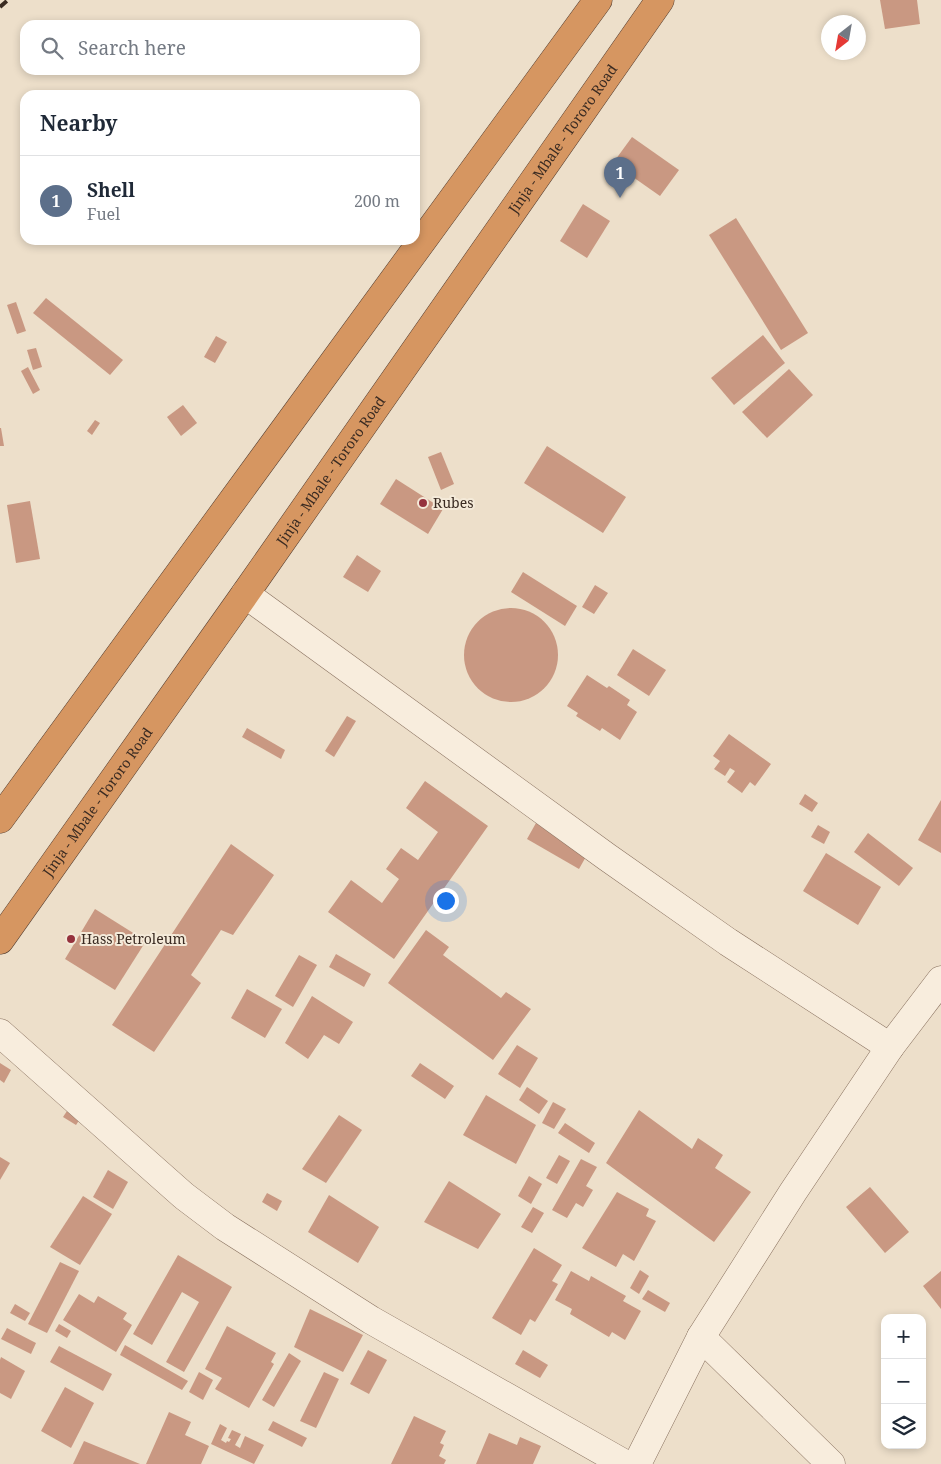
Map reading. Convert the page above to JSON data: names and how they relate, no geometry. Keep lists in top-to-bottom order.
{
  "streets": {
    "highway": ["Jinja - Mbale - Tororo Road"]
  },
  "places": ["Rubes", "Hass Petroleum"],
  "north": "bottom left",
  "page": {
    "search": "Search here",
    "heading": "Nearby",
    "list": [
      {
        "mark": "1",
        "name": "Shell",
        "note": "Fuel",
        "value": "200 m"
      }
    ],
    "pins": "1",
    "map_buttons": ["+", "−"]
  }
}
